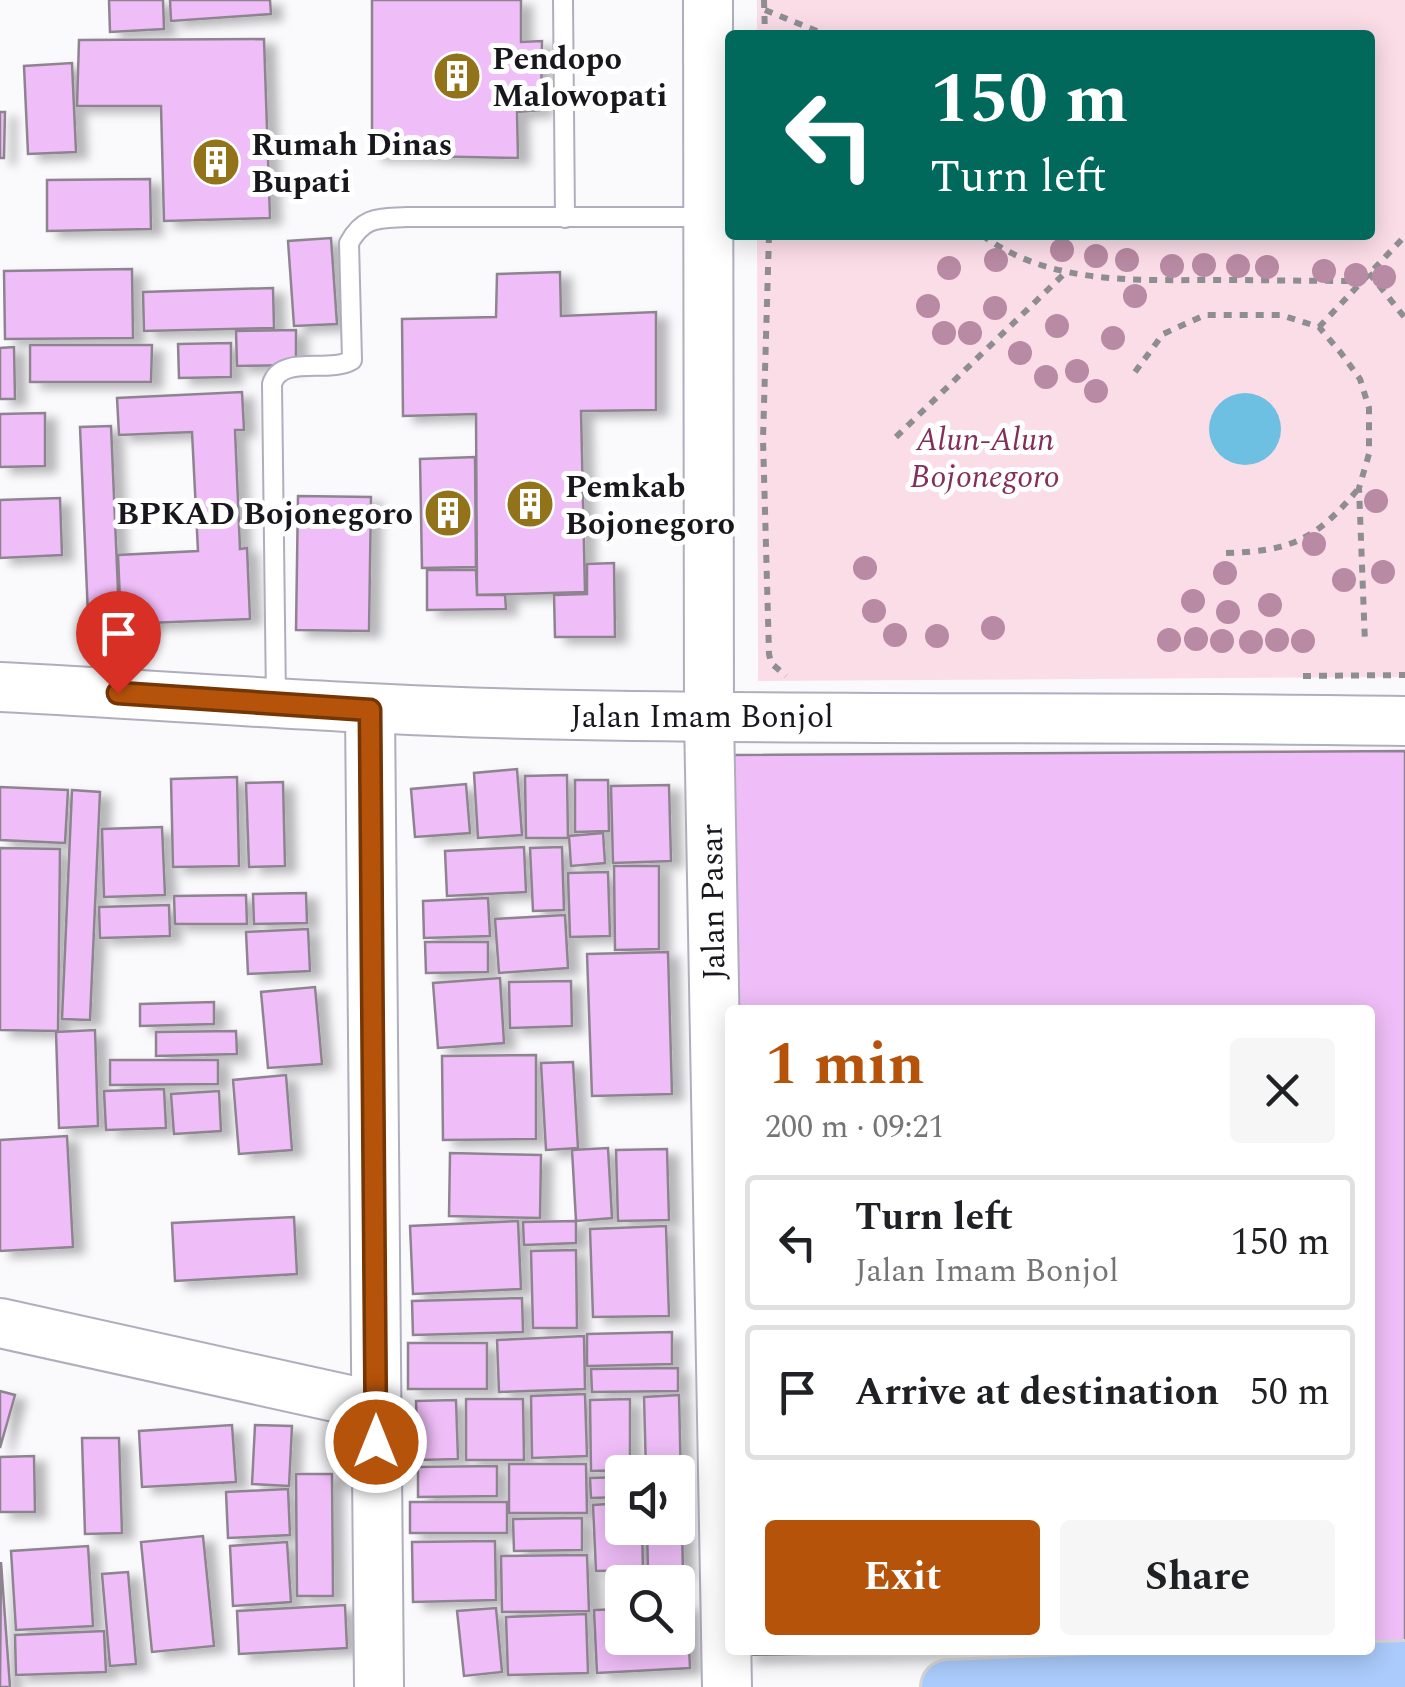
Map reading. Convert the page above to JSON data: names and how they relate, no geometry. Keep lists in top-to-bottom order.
{
  "streets": {
    "main road": ["Jalan Imam Bonjol", "Jalan Pasar"]
  },
  "crossings": [
    ["Jalan Imam Bonjol", "Jalan Pasar"]
  ],
  "parks": ["Alun-Alun Bojonegoro"],
  "places": {
    "building": [
      "Pendopo Malowopati",
      "Rumah Dinas Bupati",
      "Pemkab Bojonegoro",
      "BPKAD Bojonegoro"
    ]
  },
  "page": {
    "turn": ["150 m", "Turn left"],
    "heading": ["1 min", "200 m · 09:21"],
    "list": [
      {
        "name": "Turn left",
        "note": "Jalan Imam Bonjol",
        "value": "150 m"
      },
      {
        "name": "Arrive at destination",
        "value": "50 m"
      }
    ],
    "buttons": ["Exit", "Share"]
  }
}
